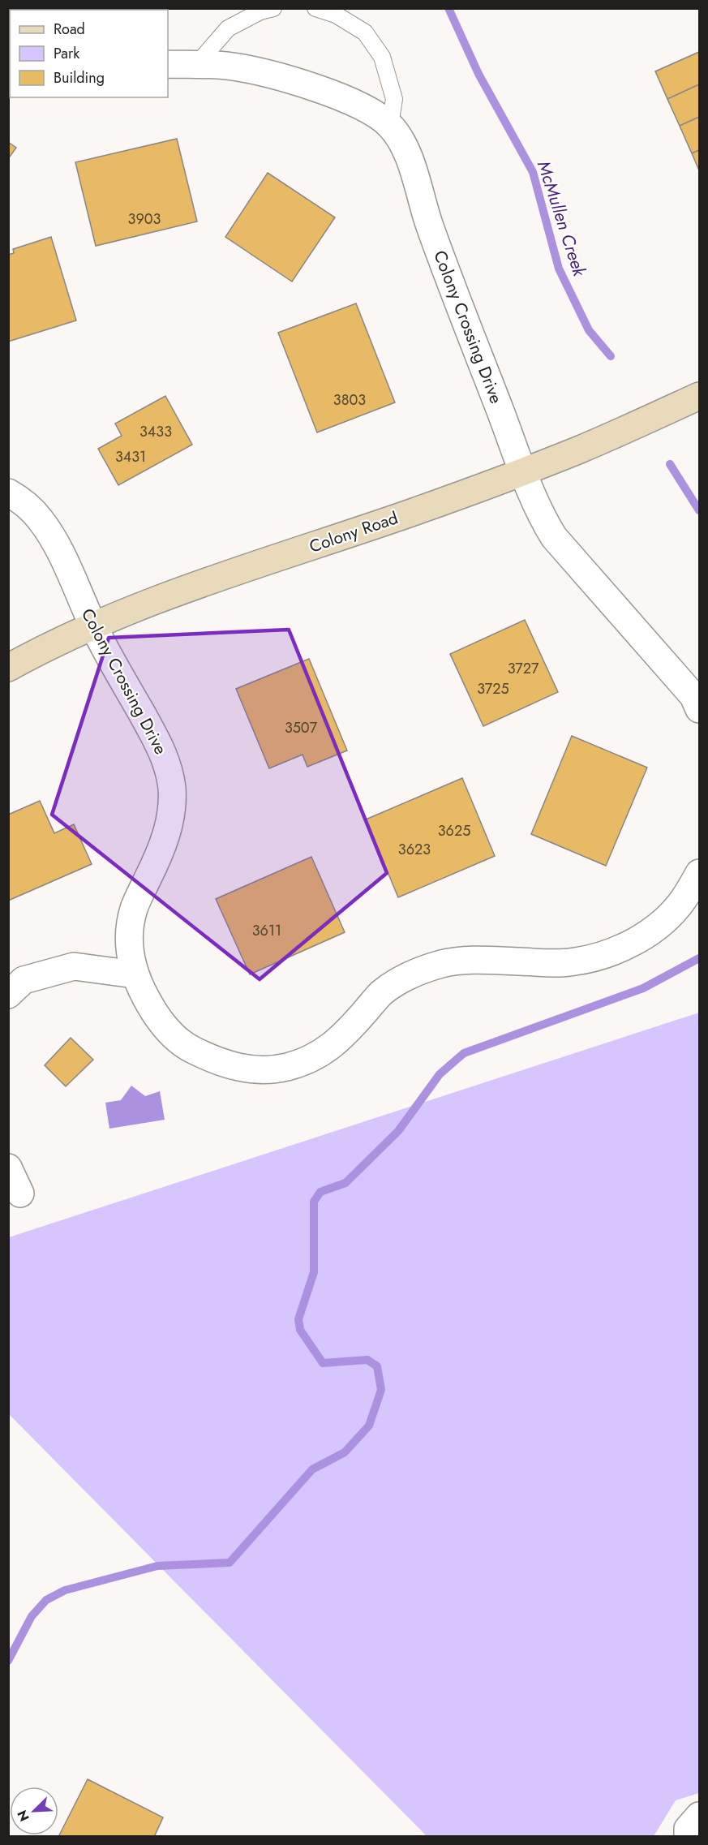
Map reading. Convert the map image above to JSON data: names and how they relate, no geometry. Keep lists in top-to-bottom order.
{
  "streets": {
    "main road": ["Colony Road"],
    "street": ["Colony Crossing Drive"]
  },
  "crossings": [
    ["Colony Crossing Drive", "Colony Road"]
  ],
  "water": ["McMullen Creek"],
  "house_numbers": [
    "3903",
    "3803",
    "3433",
    "3431",
    "3727",
    "3725",
    "3507",
    "3625",
    "3623",
    "3611"
  ],
  "legend": ["Road", "Park", "Building"],
  "north": "bottom left"
}
